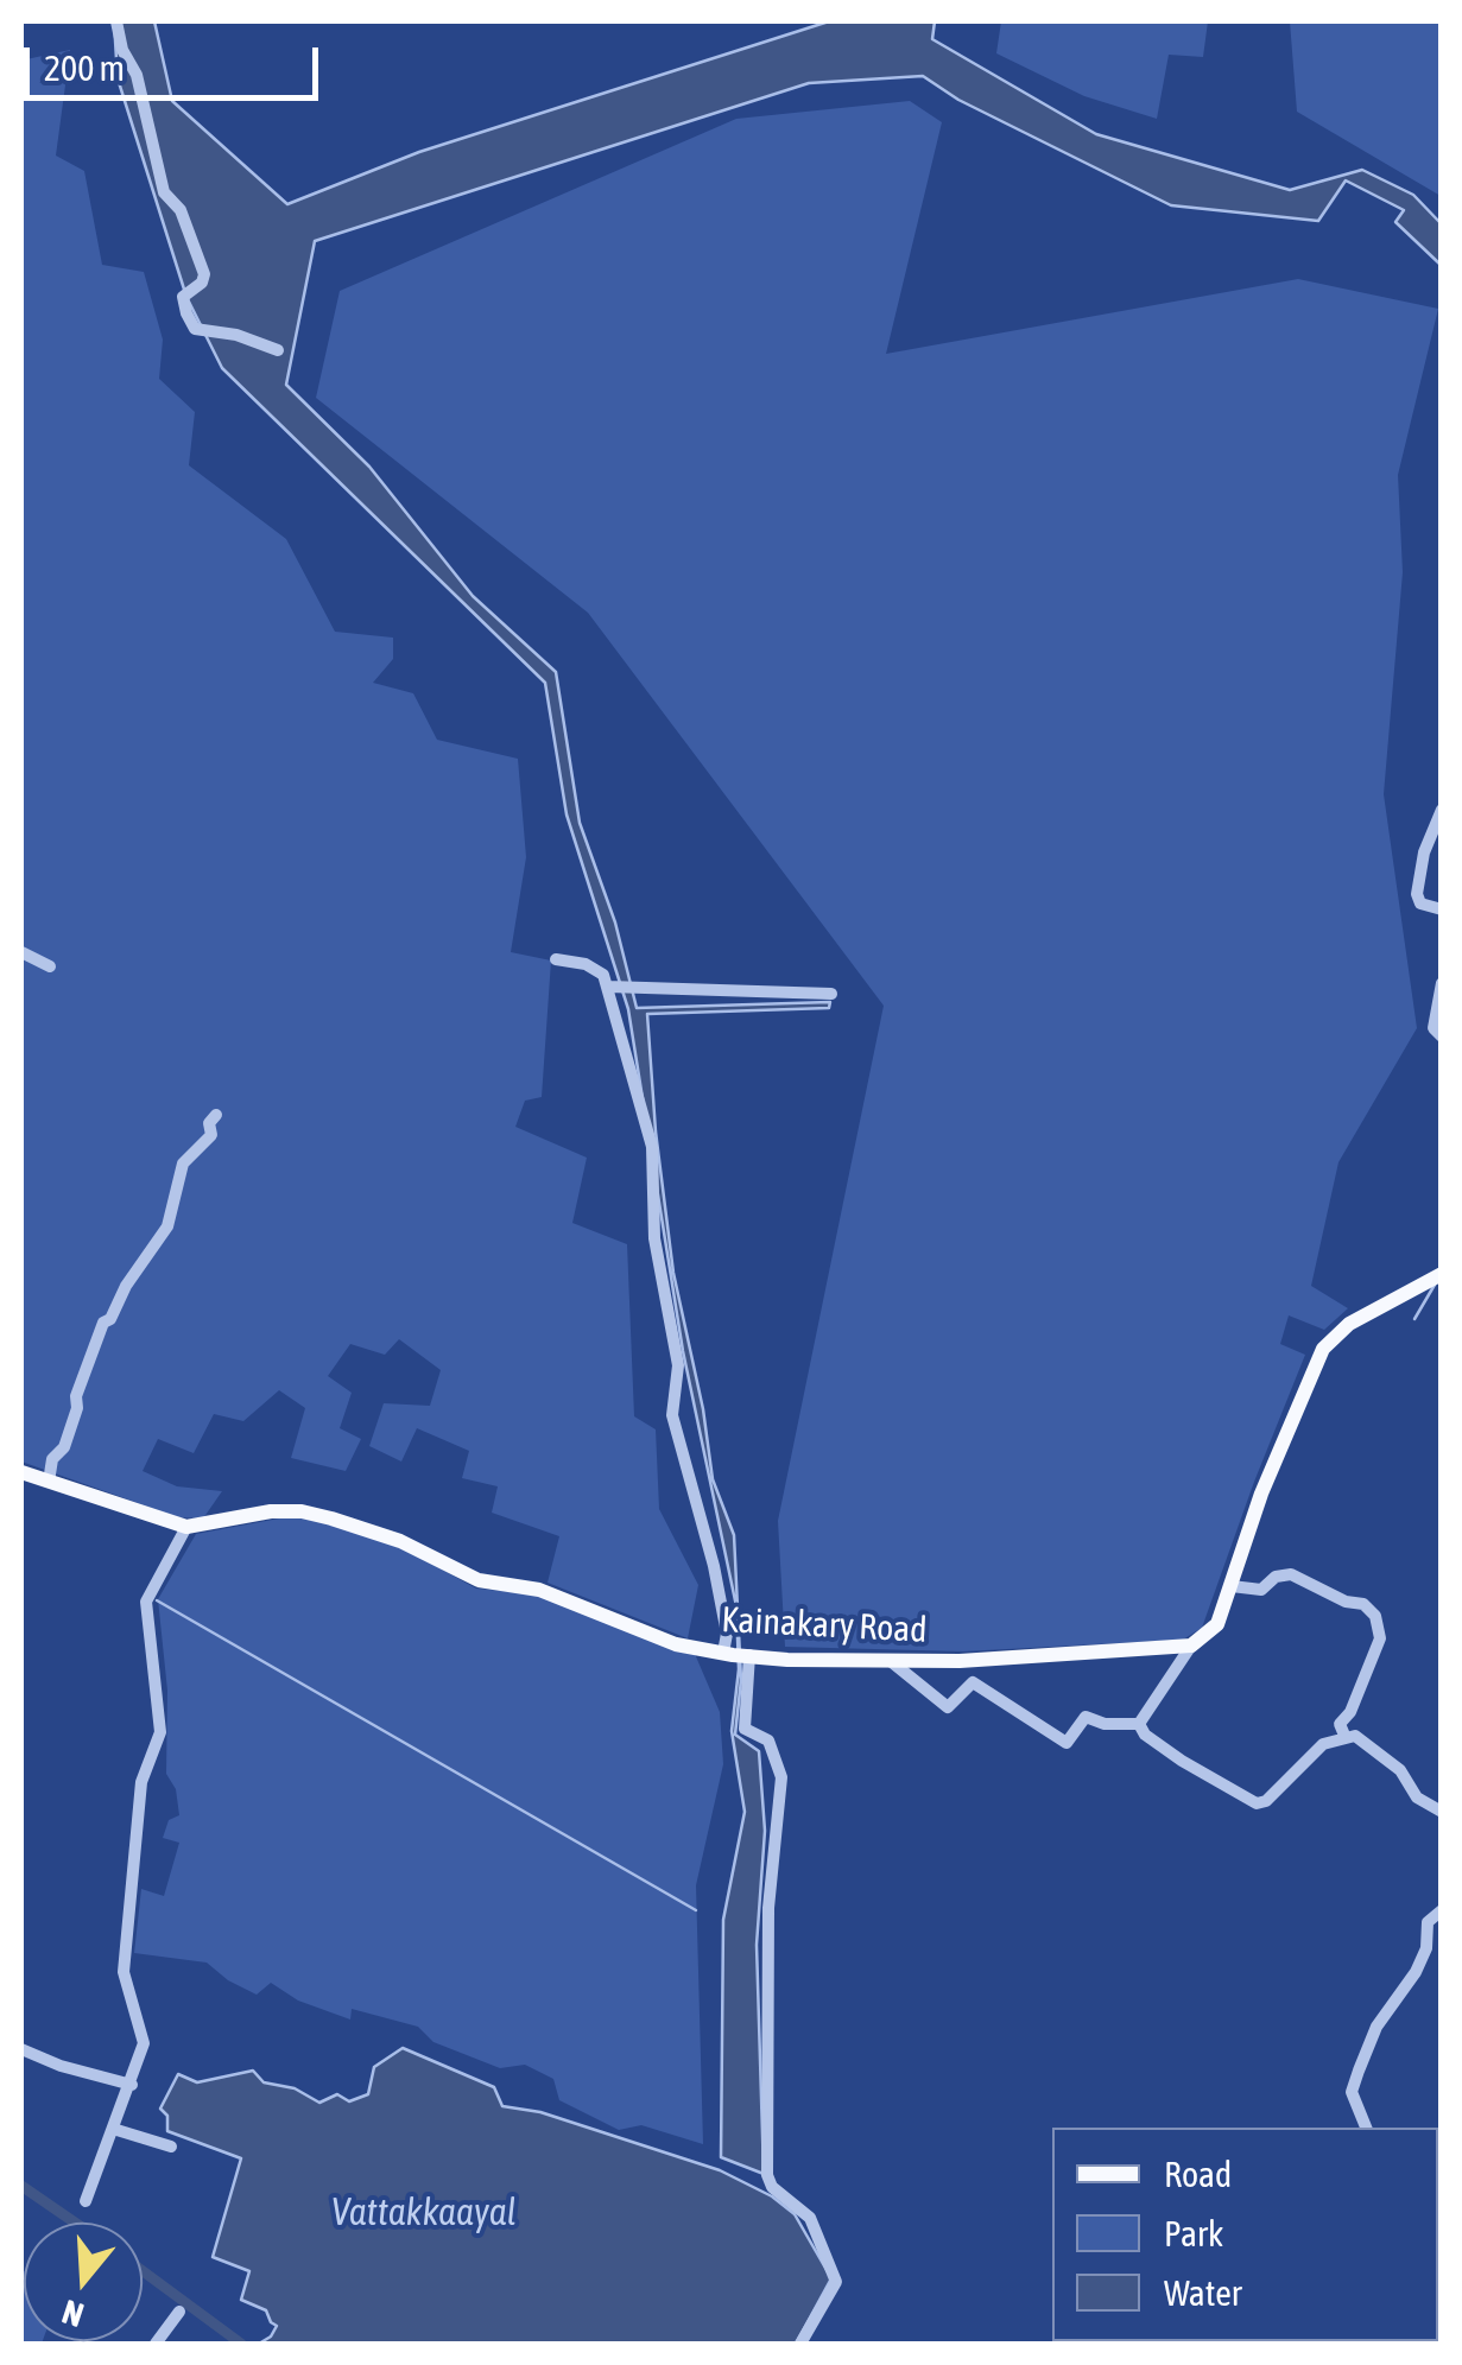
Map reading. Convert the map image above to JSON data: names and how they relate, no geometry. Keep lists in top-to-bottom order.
{
  "streets": {
    "main road": ["Kainakary Road"]
  },
  "water": ["Vattakkaayal"],
  "legend": ["Road", "Park", "Water"],
  "scale_bar": "200 m",
  "north": "bottom"
}
